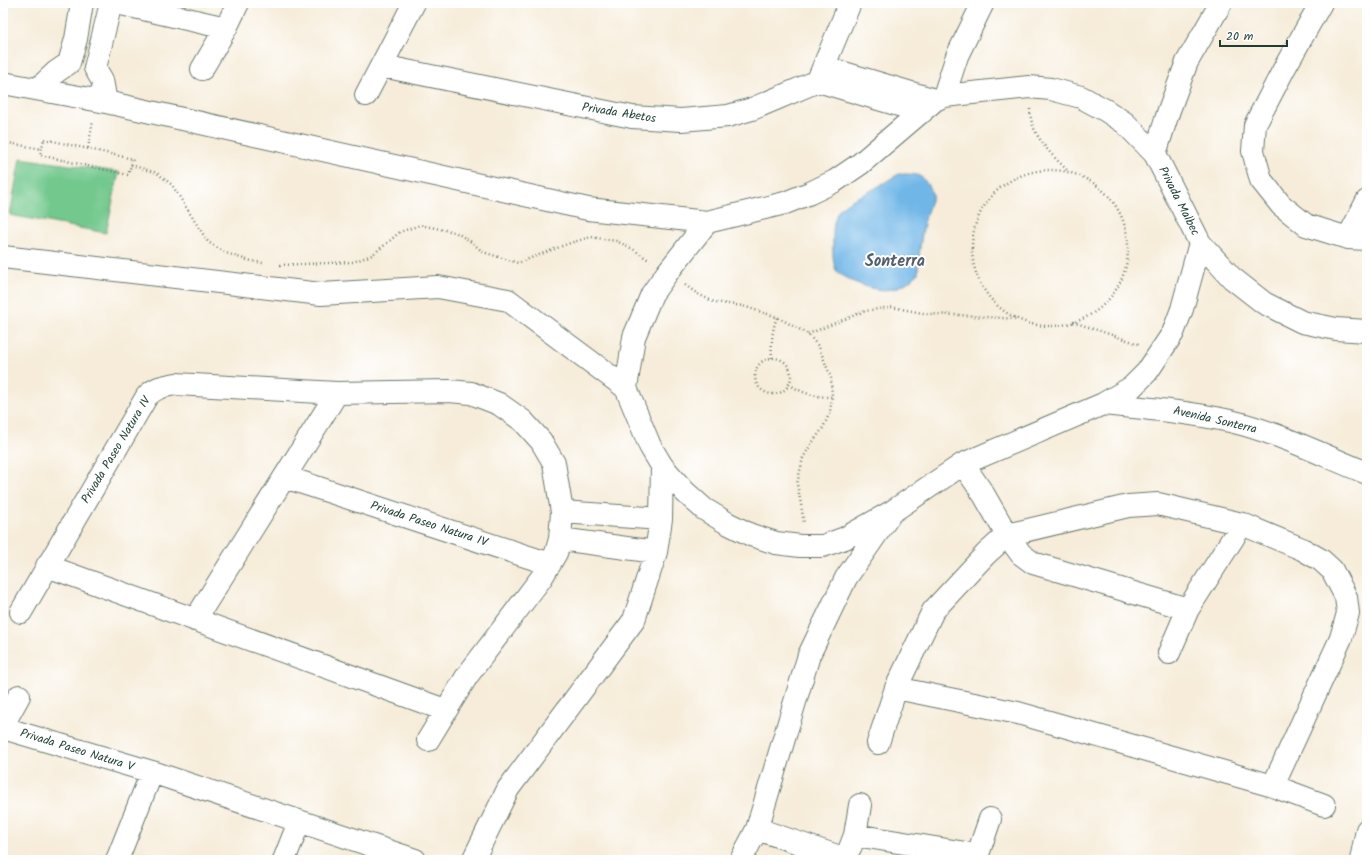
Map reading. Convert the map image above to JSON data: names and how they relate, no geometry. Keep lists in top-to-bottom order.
{
  "streets": {
    "street": [
      "Privada Abetos",
      "Privada Malbec",
      "Avenida Sonterra",
      "Privada Paseo Natura IV",
      "Privada Paseo Natura V"
    ]
  },
  "crossings": [
    ["Privada Malbec", "Avenida Sonterra"]
  ],
  "districts": ["Sonterra"],
  "scale_bar": "20 m"
}
